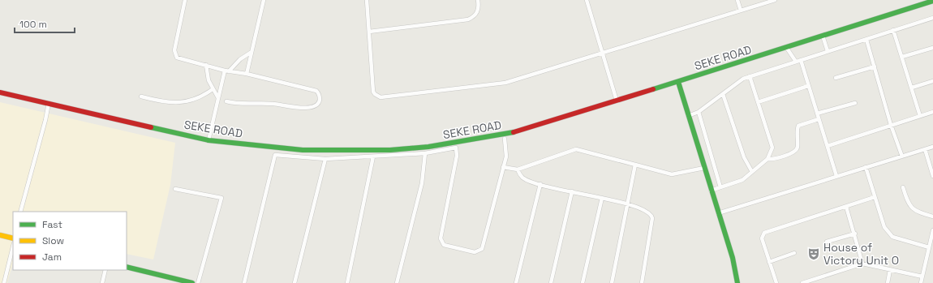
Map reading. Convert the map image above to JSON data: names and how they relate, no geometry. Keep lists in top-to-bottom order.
{
  "streets": {
    "main road": ["SEKE ROAD"]
  },
  "places": {
    "theatre": ["House of Victory Unit O"]
  },
  "legend": ["Fast", "Slow", "Jam"],
  "scale_bar": "100 m"
}
